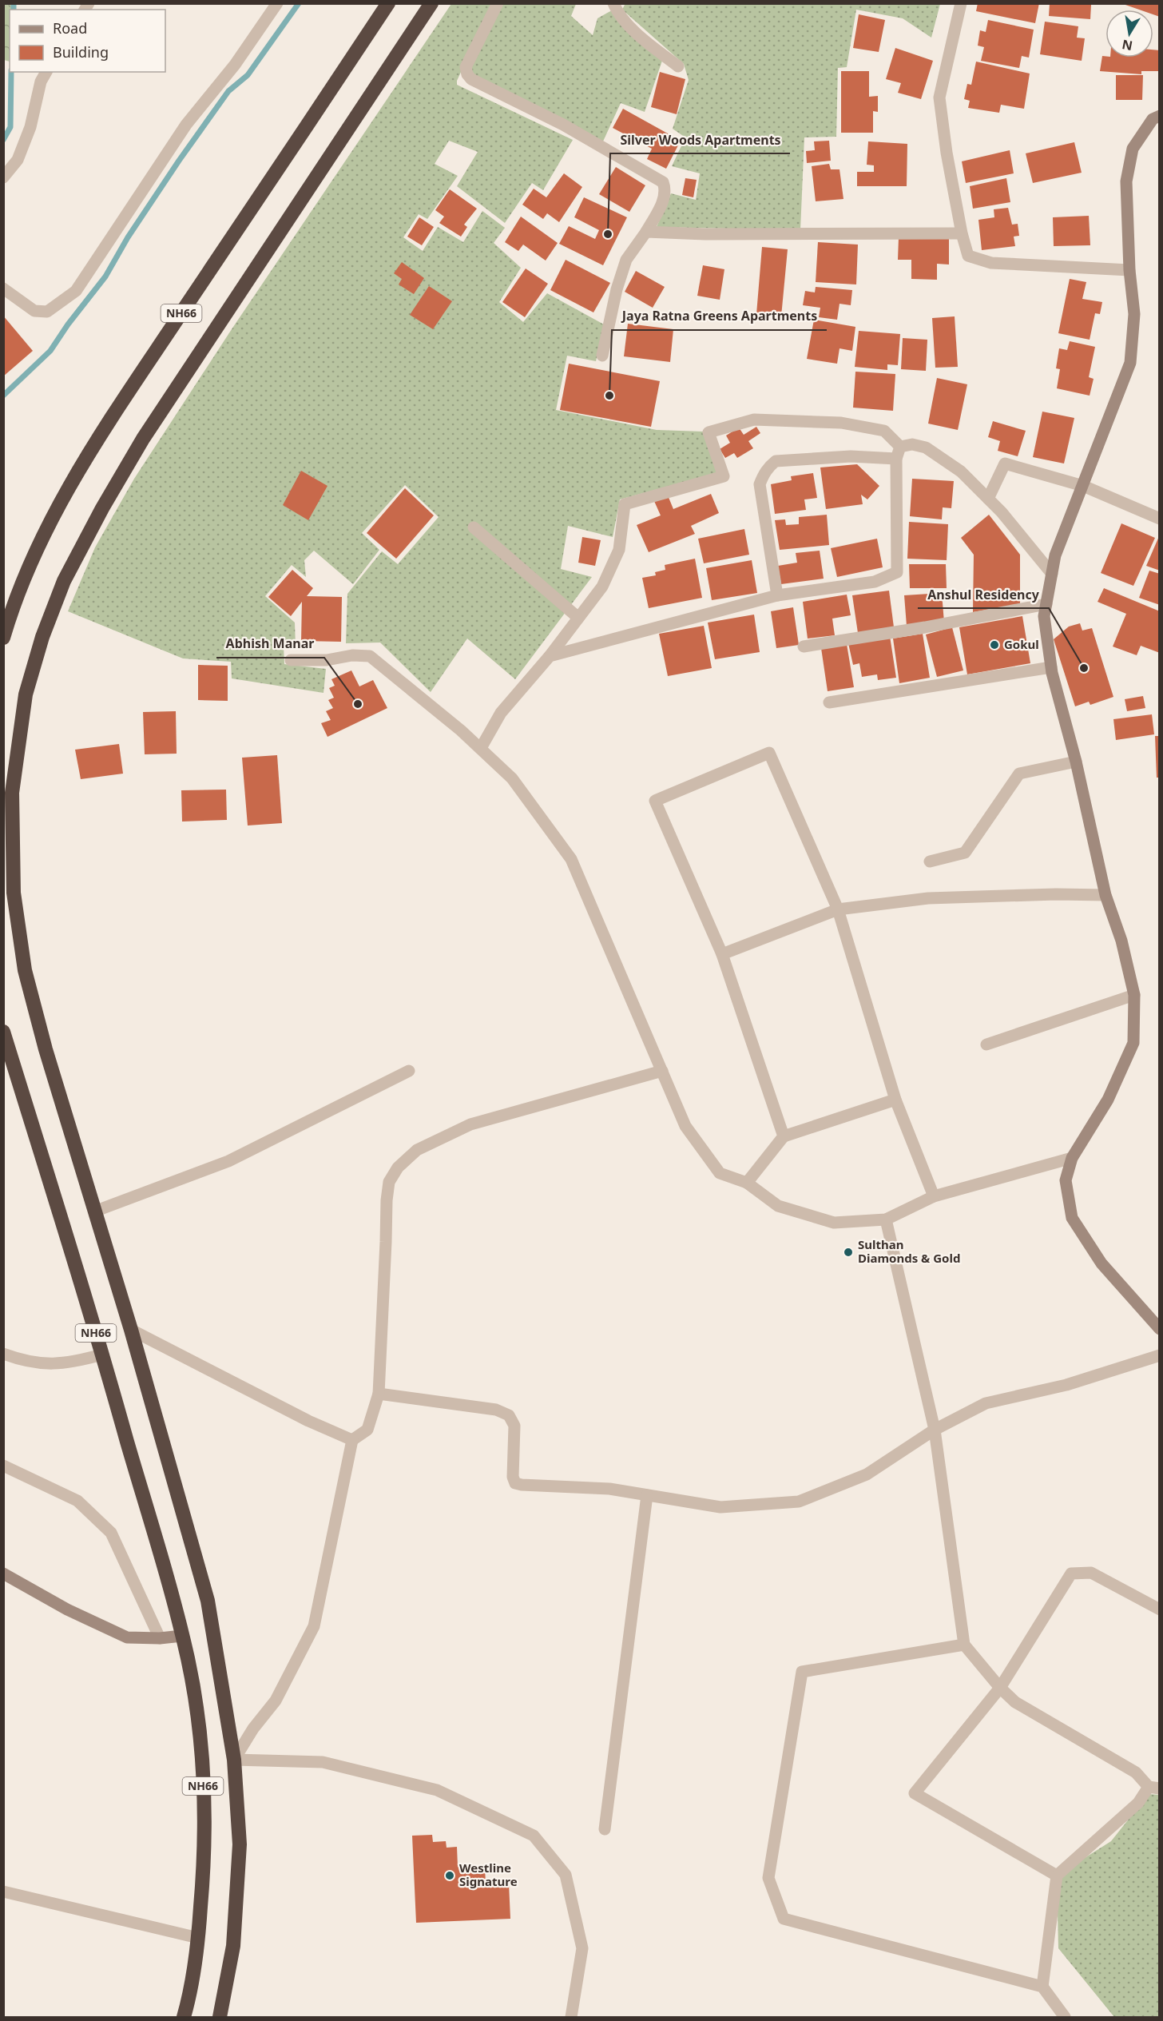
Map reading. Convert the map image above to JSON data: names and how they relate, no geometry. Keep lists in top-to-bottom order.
{
  "streets": {
    "highway": ["NH66"]
  },
  "places": [
    "Silver Woods Apartments",
    "Jaya Ratna Greens Apartments",
    "Gokul",
    "Anshul Residency",
    "Abhish Manar",
    "Sulthan Diamonds & Gold",
    "Westline Signature"
  ],
  "legend": ["Road", "Building"],
  "north": "bottom"
}
